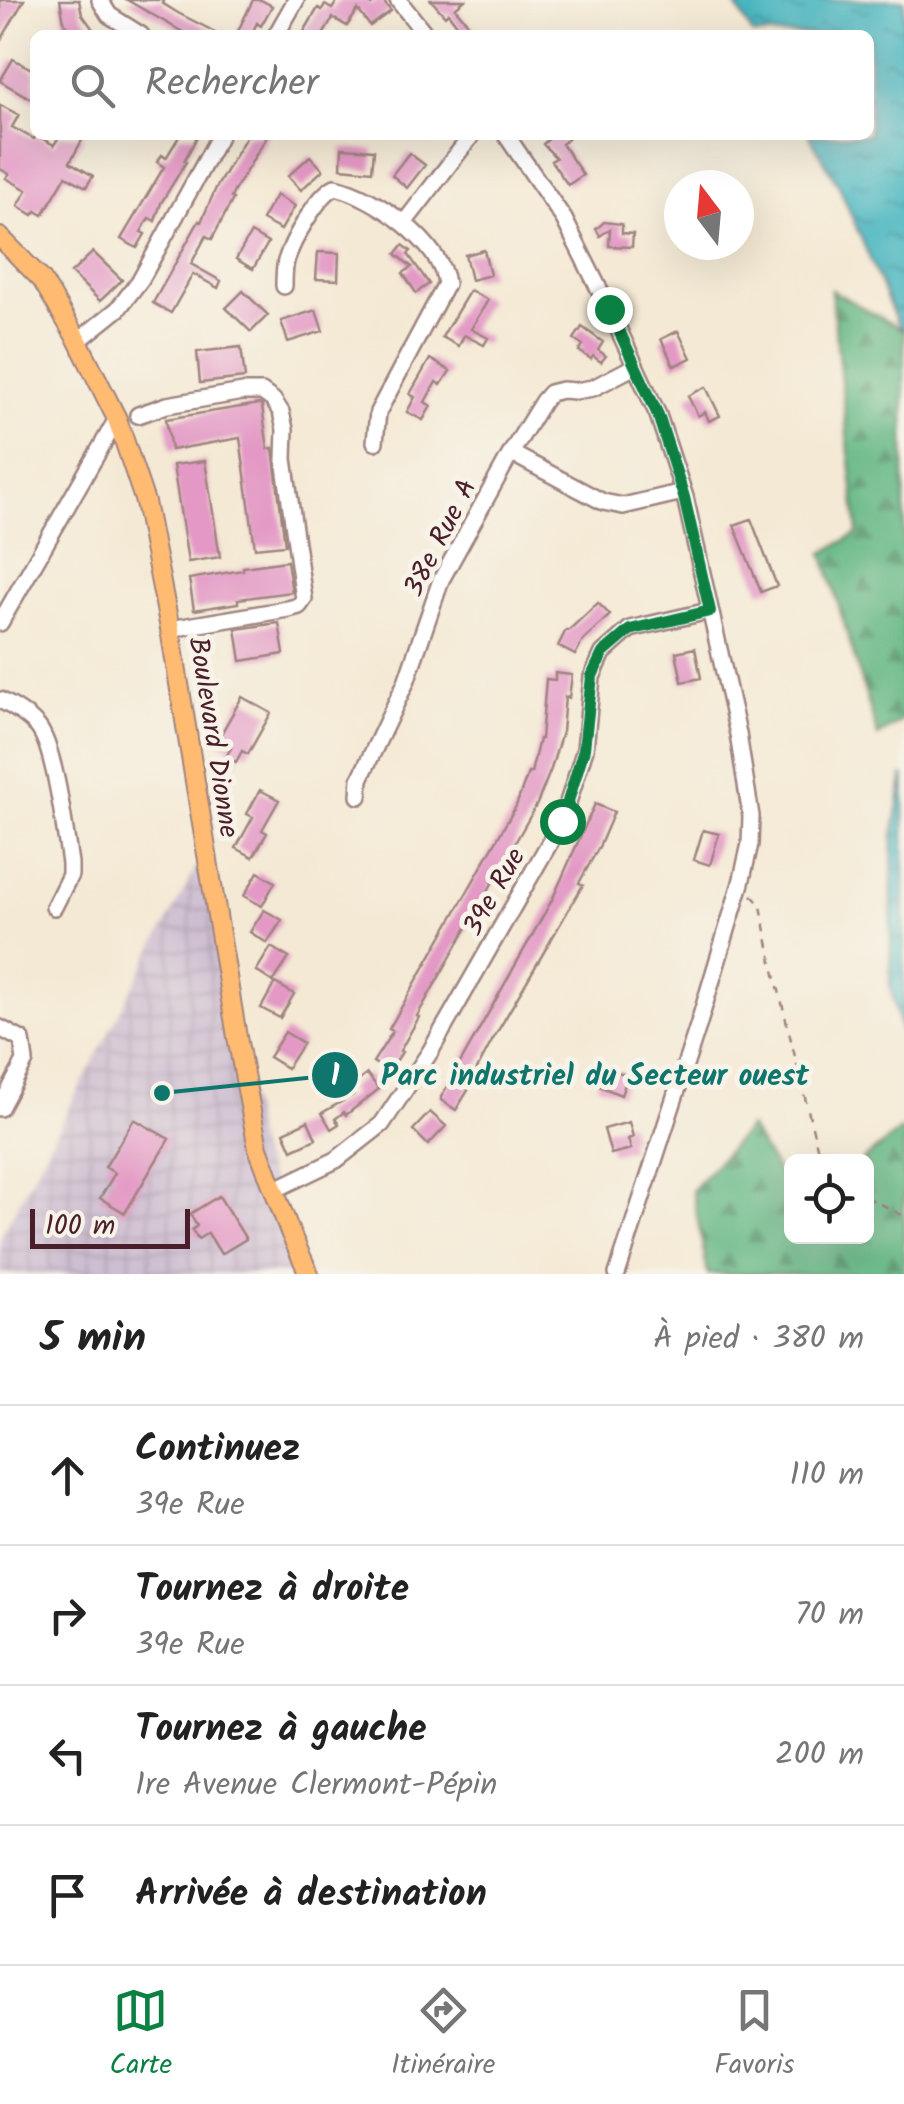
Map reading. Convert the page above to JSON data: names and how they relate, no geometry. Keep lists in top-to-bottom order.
{
  "streets": {
    "main road": ["Boulevard Dionne"],
    "street": ["38e Rue A", "39e Rue"]
  },
  "crossings": [
    ["Boulevard Dionne", "39e Rue"]
  ],
  "places": ["Parc industriel du Secteur ouest"],
  "scale_bar": "100 m",
  "north": "top",
  "page": {
    "search": "Rechercher",
    "scale": "100 m",
    "heading": ["5 min", "À pied · 380 m"],
    "list": [
      ["Continuez", "39e Rue", "110 m"],
      ["Tournez à droite", "39e Rue", "70 m"],
      ["Tournez à gauche", "1re Avenue Clermont-Pépin", "200 m"],
      "Arrivée à destination"
    ],
    "nav": ["Carte", "Itinéraire", "Favoris"]
  }
}
